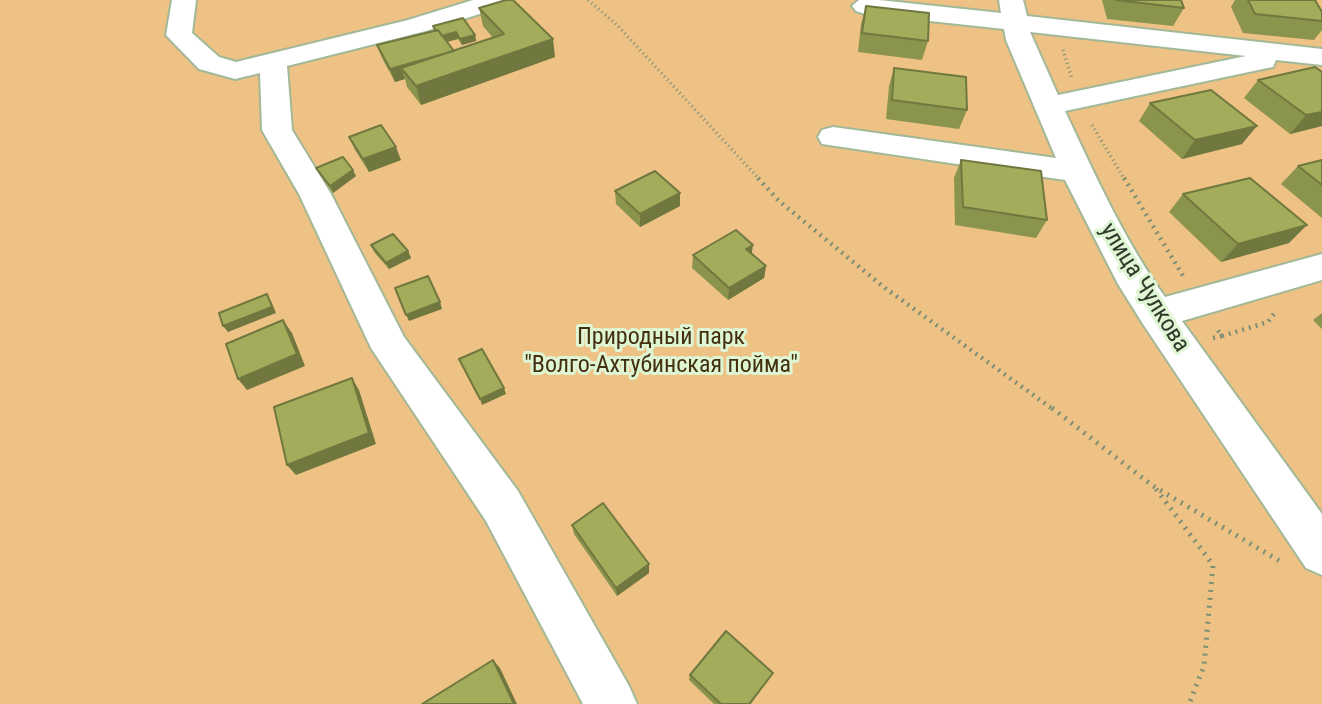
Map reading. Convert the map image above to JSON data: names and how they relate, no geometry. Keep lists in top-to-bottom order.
{
  "streets": {
    "street": ["улица Чулкова"]
  },
  "parks": ["Природный парк \"Волго-Ахтубинская пойма\""]
}
